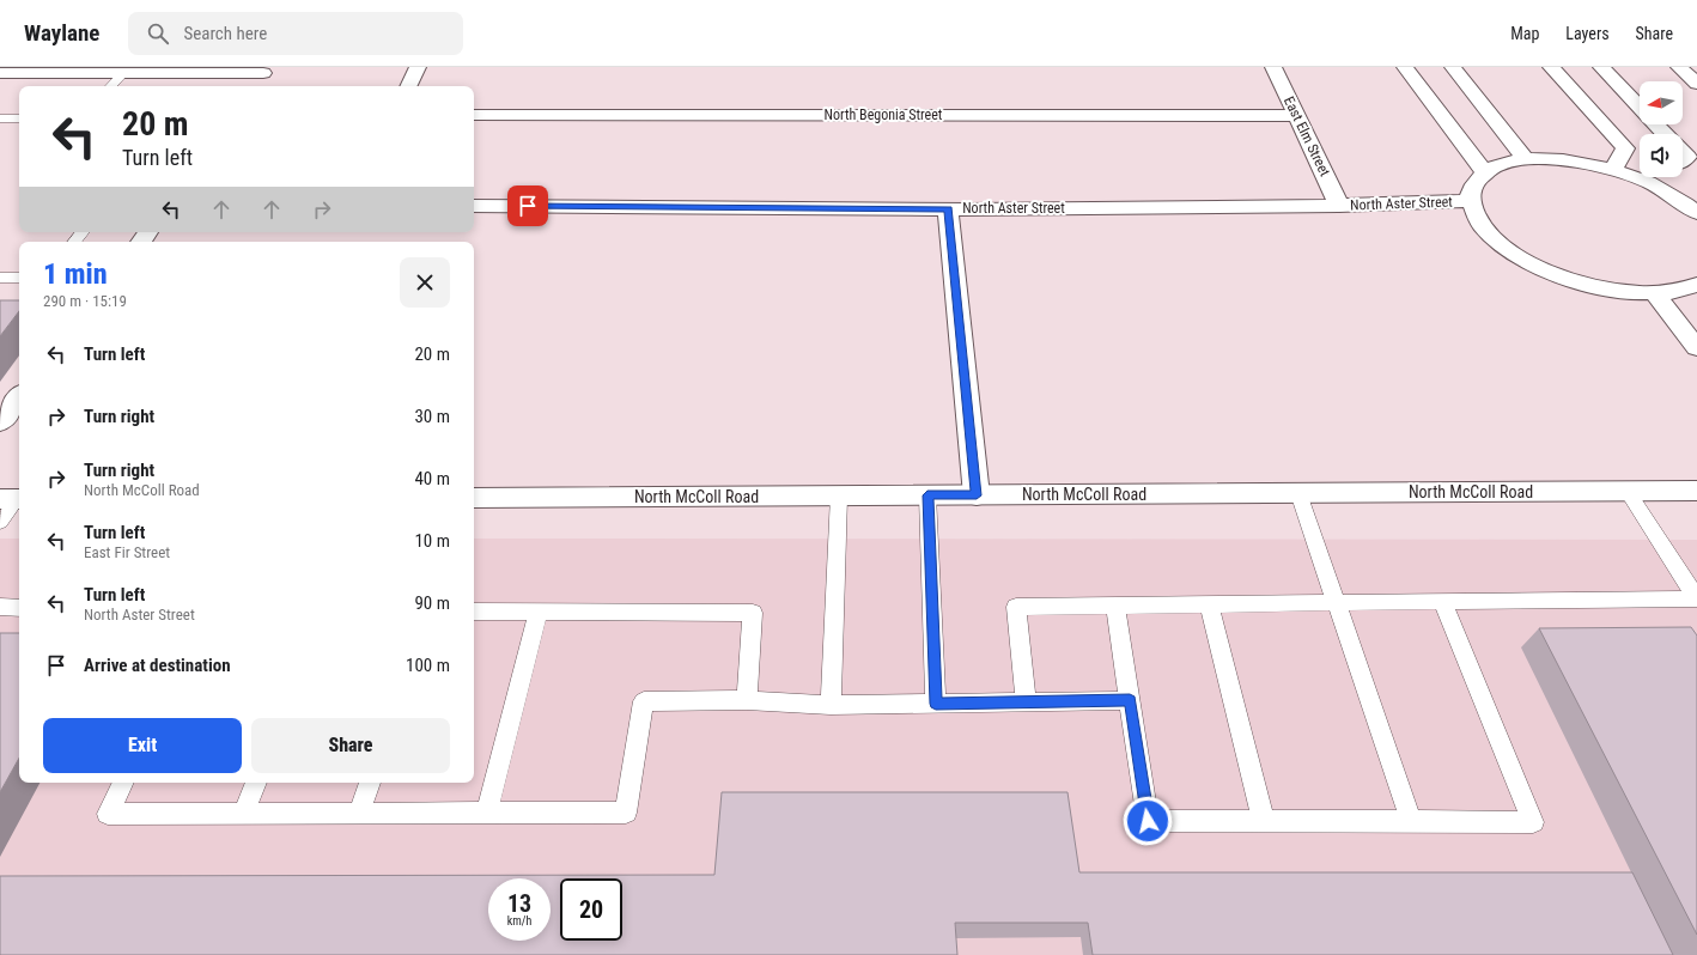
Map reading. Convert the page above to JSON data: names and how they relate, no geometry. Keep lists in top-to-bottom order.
{
  "streets": {
    "street": [
      "North Begonia Street",
      "East Elm Street",
      "North Aster Street",
      "North McColl Road"
    ]
  },
  "crossings": [
    ["North Begonia Street", "East Elm Street"],
    ["East Elm Street", "North Aster Street"]
  ],
  "north": "left",
  "page": {
    "header": "Waylane",
    "search": "Search here",
    "nav": ["Map", "Layers", "Share"],
    "turn": ["20 m", "Turn left"],
    "heading": ["1 min", "290 m · 15:19"],
    "list": [
      {
        "name": "Turn left",
        "value": "20 m"
      },
      {
        "name": "Turn right",
        "value": "30 m"
      },
      {
        "name": "Turn right",
        "note": "North McColl Road",
        "value": "40 m"
      },
      {
        "name": "Turn left",
        "note": "East Fir Street",
        "value": "10 m"
      },
      {
        "name": "Turn left",
        "note": "North Aster Street",
        "value": "90 m"
      },
      {
        "name": "Arrive at destination",
        "value": "100 m"
      }
    ],
    "buttons": ["Exit", "Share"],
    "speed": "13 km/h",
    "limit": "20"
  }
}
